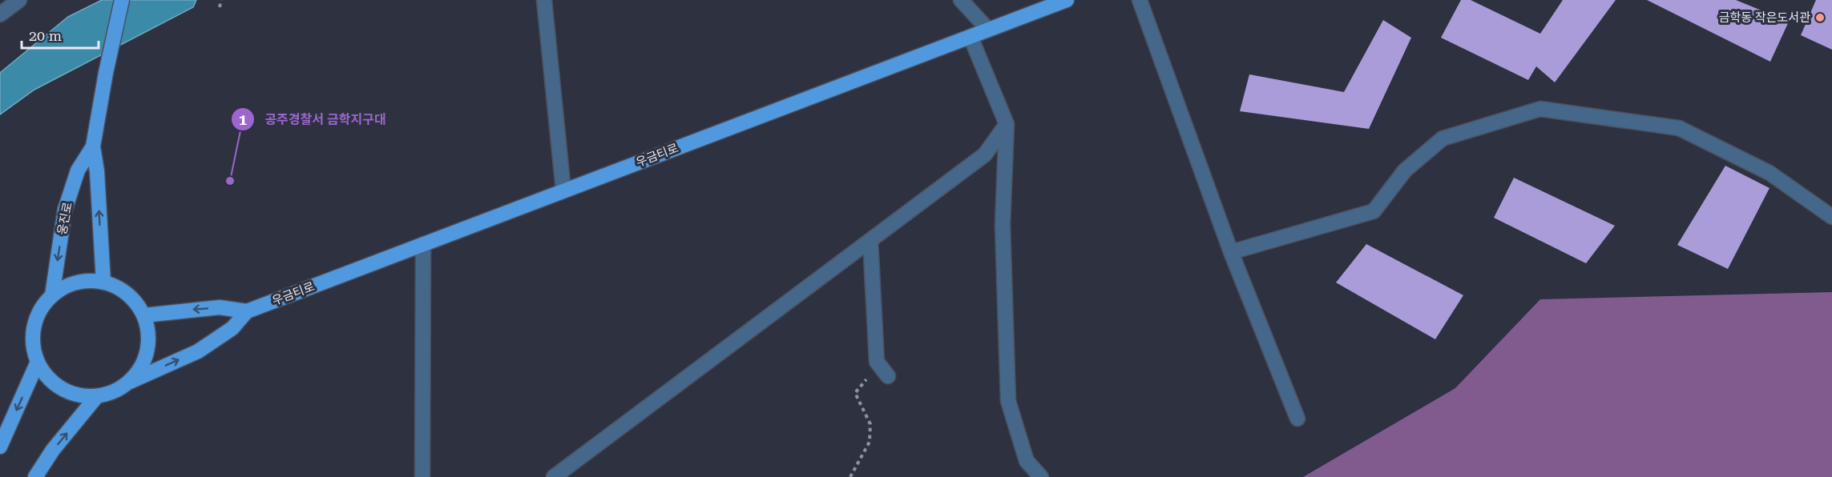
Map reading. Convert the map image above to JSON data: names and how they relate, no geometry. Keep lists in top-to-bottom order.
{
  "streets": {
    "main road": ["우금티로", "웅진로"]
  },
  "crossings": [
    ["우금티로", "웅진로"]
  ],
  "places": ["금학동 작은도서관", "공주경찰서 금학지구대"],
  "scale_bar": "20 m"
}
